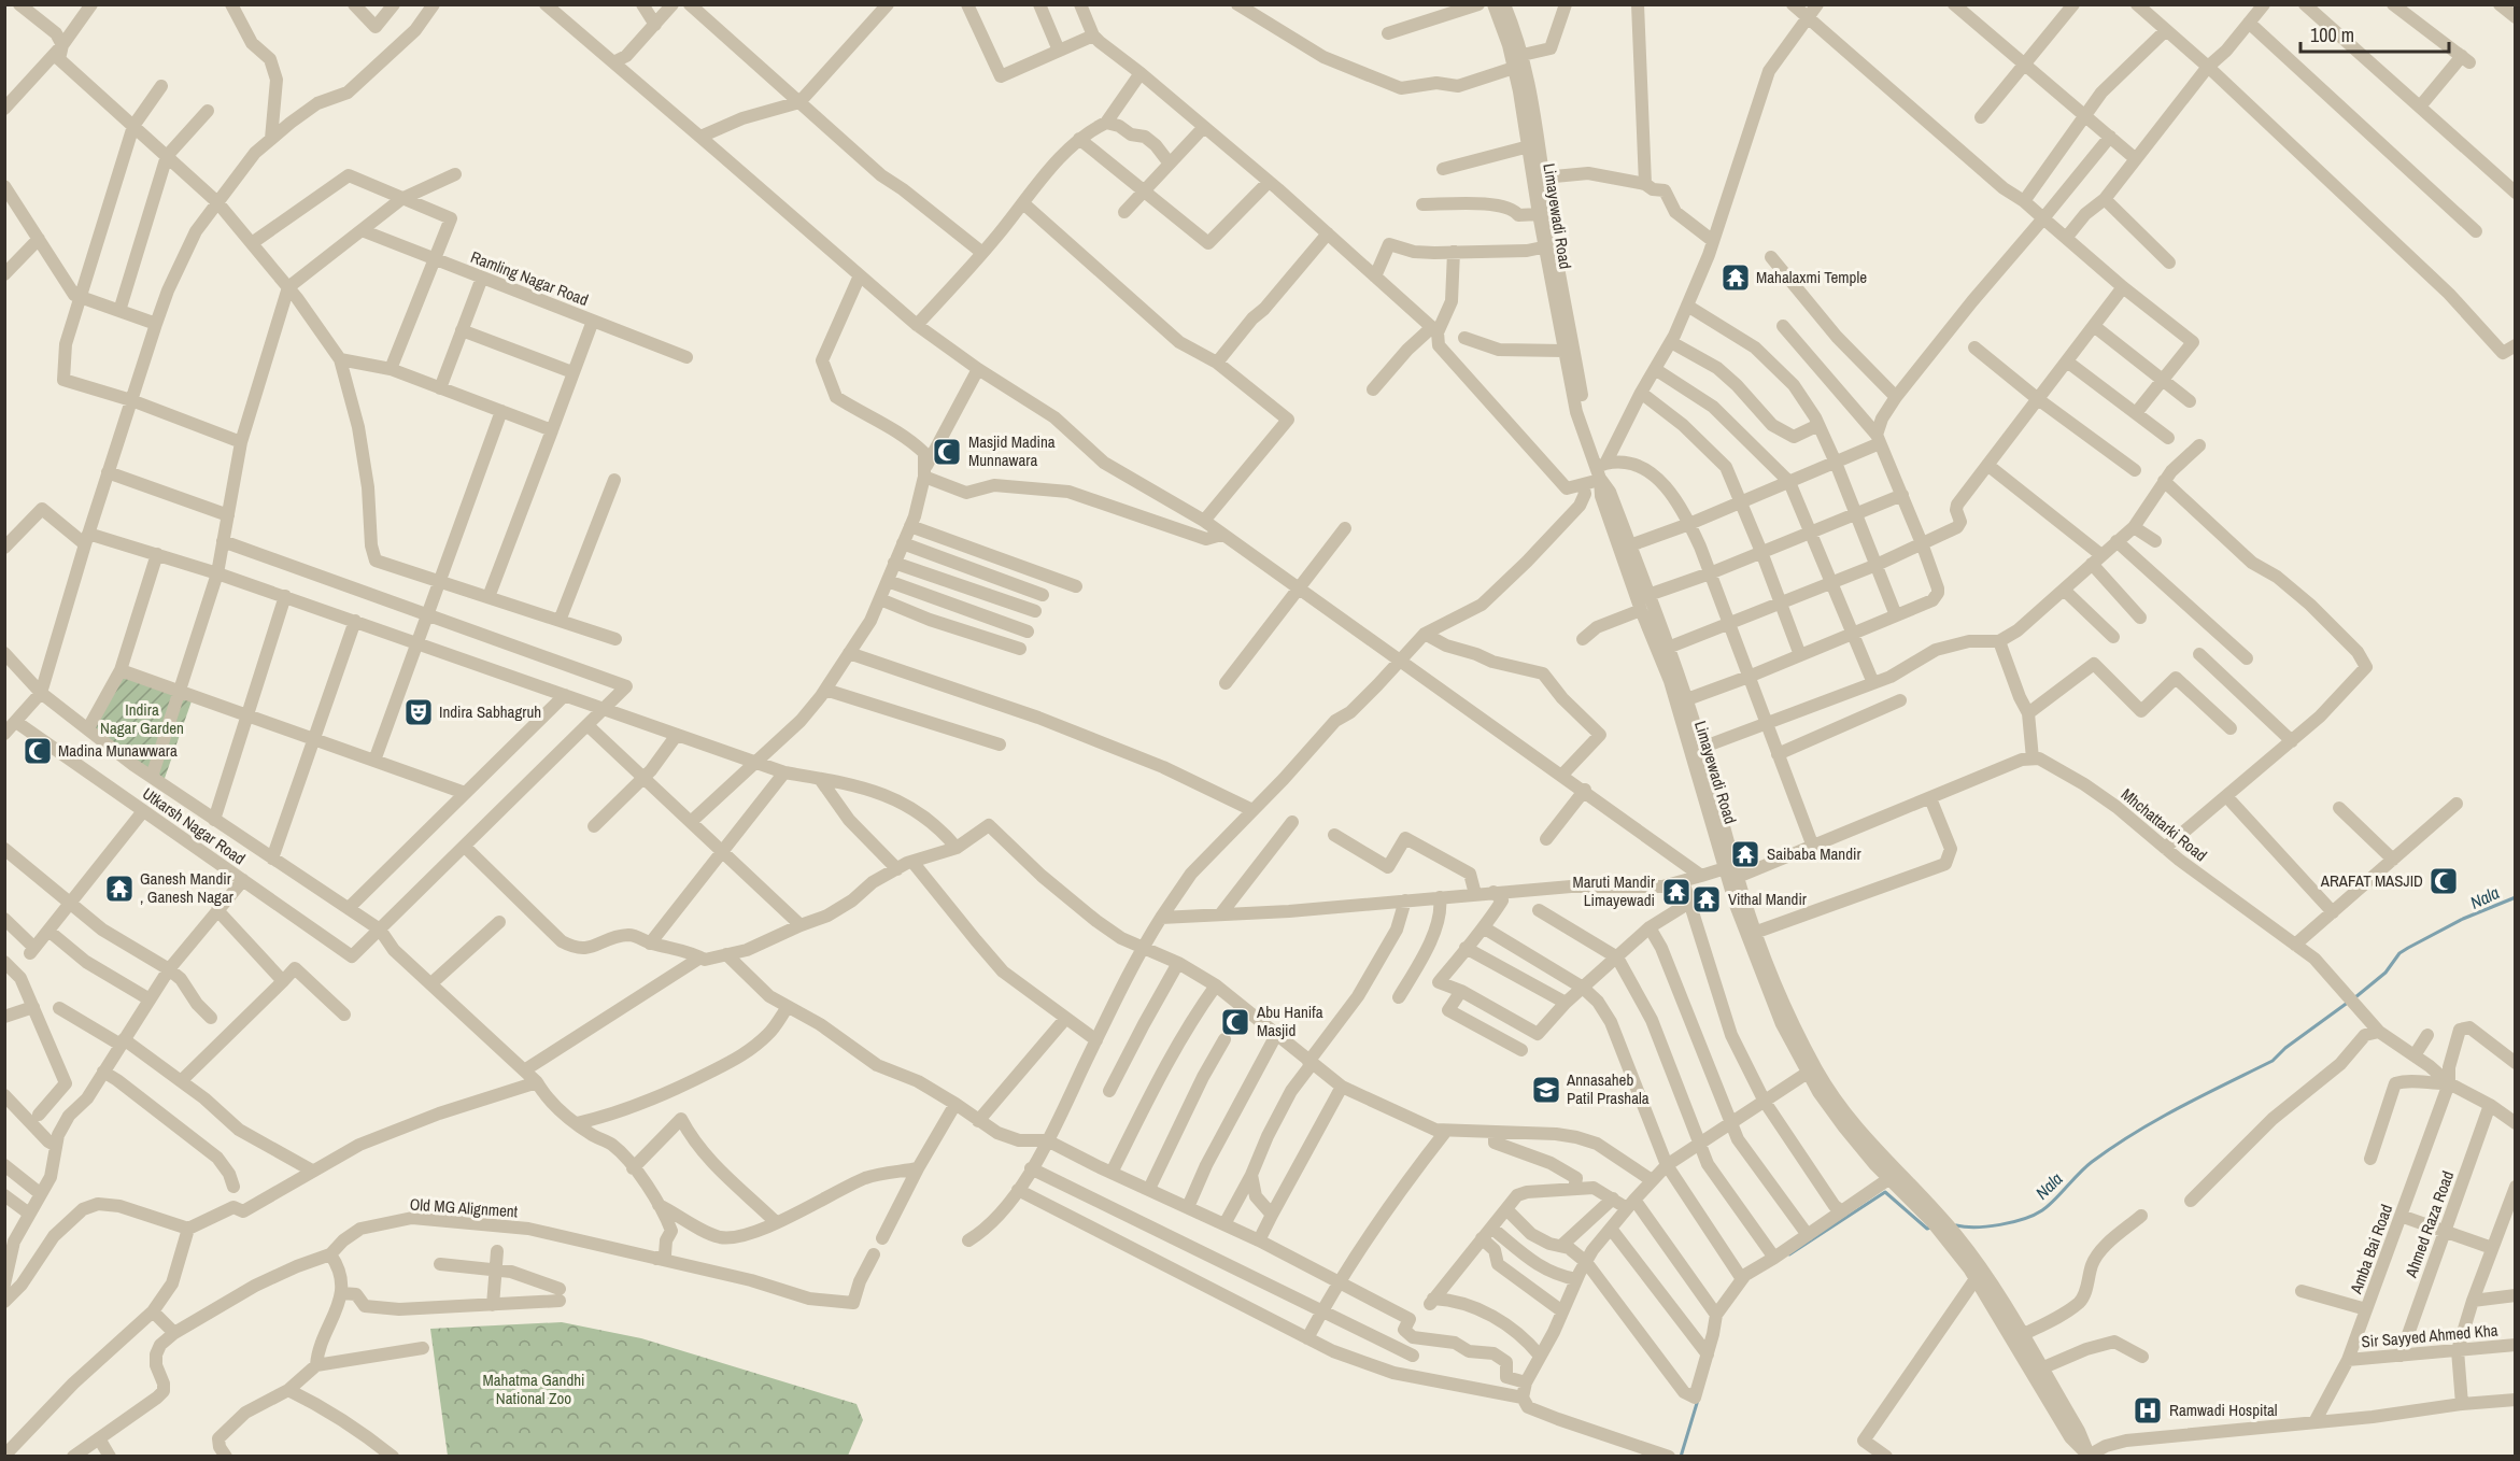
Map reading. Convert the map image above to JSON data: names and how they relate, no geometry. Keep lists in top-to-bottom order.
{
  "streets": {
    "street": [
      "Limayewadi Road",
      "Ramling Nagar Road",
      "Mhchattarki Road",
      "Utkarsh Nagar Road",
      "Old MG Alignment",
      "Ahmed Raza Road",
      "Amba Bai Road",
      "Sir Sayyed Ahmed Kha"
    ]
  },
  "crossings": [
    ["Mhchattarki Road", "Ahmed Raza Road"],
    ["Mhchattarki Road", "Amba Bai Road"],
    ["Ahmed Raza Road", "Sir Sayyed Ahmed Kha"],
    ["Amba Bai Road", "Sir Sayyed Ahmed Kha"]
  ],
  "water": ["Nala"],
  "parks": ["Indira Nagar Garden", "Mahatma Gandhi National Zoo"],
  "places": {
    "temple": [
      "Mahalaxmi Temple",
      "Saibaba Mandir",
      "Ganesh Mandir , Ganesh Nagar",
      "Maruti Mandir Limayewadi",
      "Vithal Mandir"
    ],
    "mosque": [
      "Masjid Madina Munnawara",
      "Madina Munawwara",
      "ARAFAT MASJID",
      "Abu Hanifa Masjid"
    ],
    "theatre": ["Indira Sabhagruh"],
    "school or university": ["Annasaheb Patil Prashala"],
    "hospital": ["Ramwadi Hospital"]
  },
  "scale_bar": "100 m"
}
